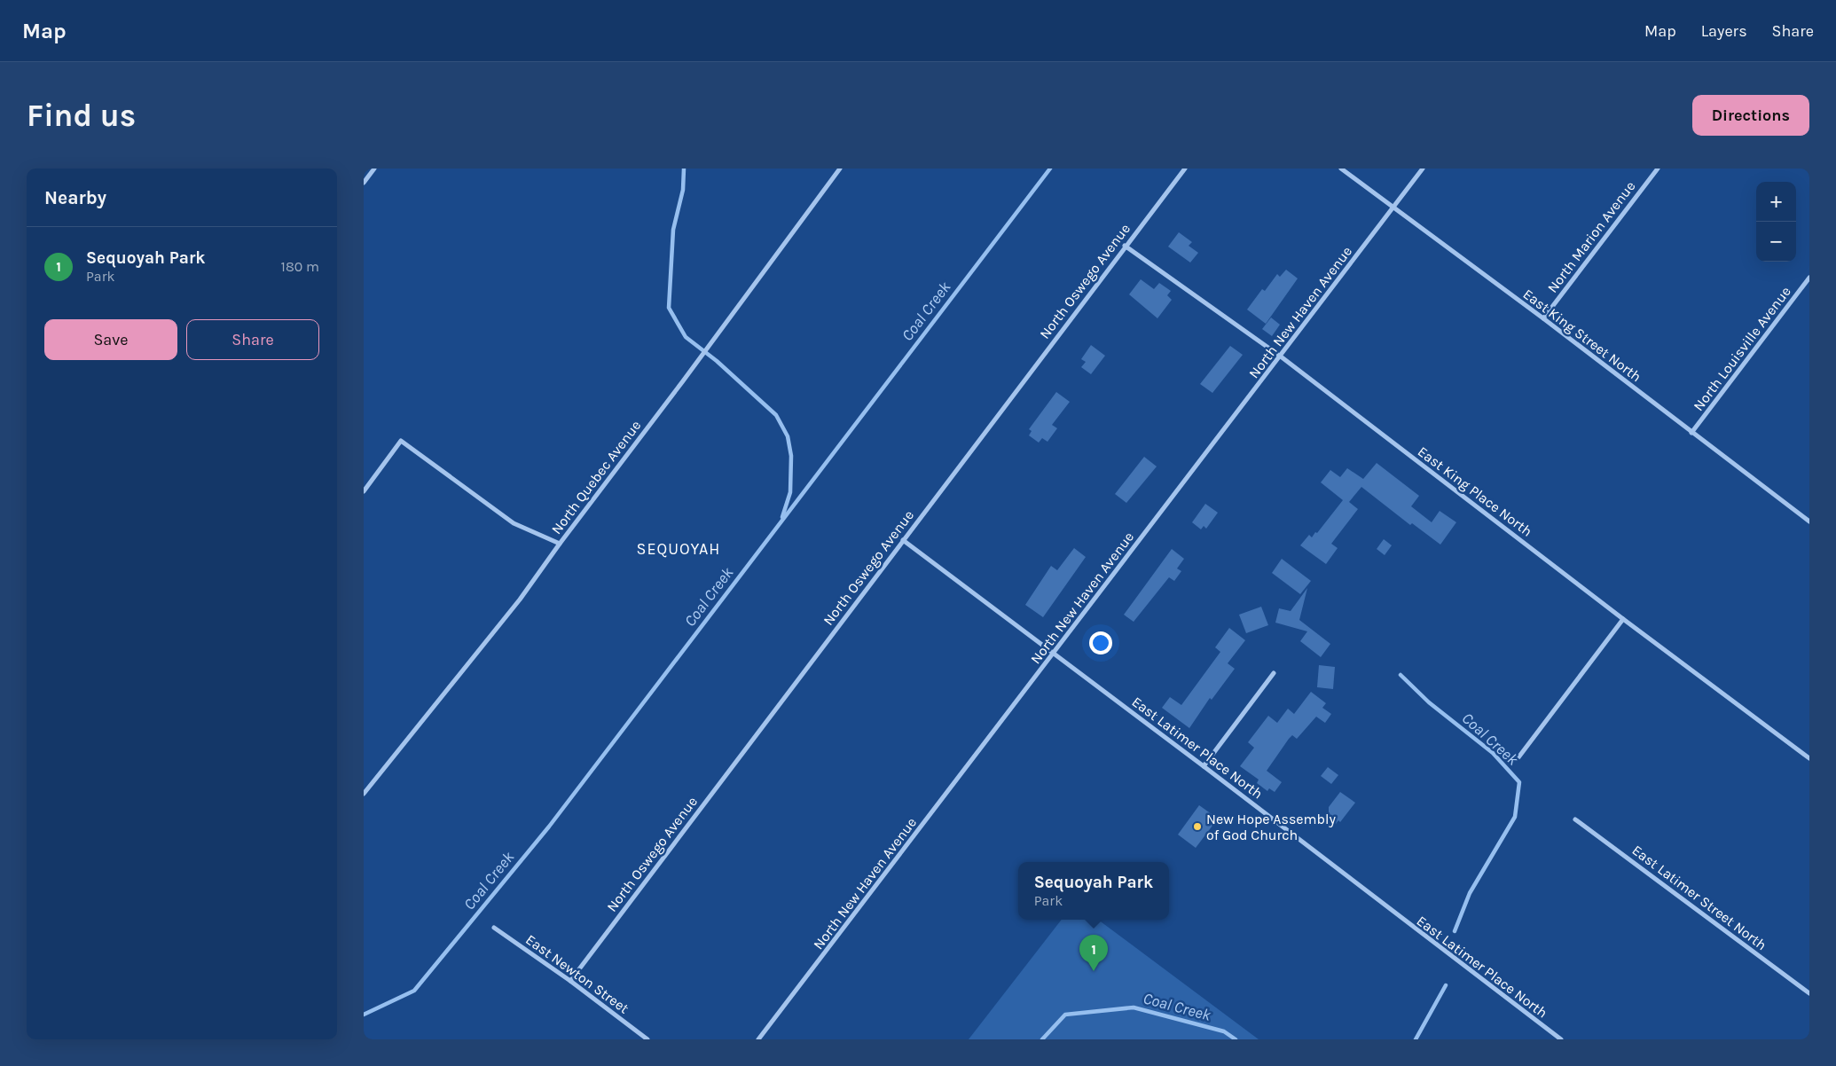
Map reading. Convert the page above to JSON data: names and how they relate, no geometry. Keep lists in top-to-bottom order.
{
  "streets": {
    "street": [
      "North Marion Avenue",
      "North Oswego Avenue",
      "North New Haven Avenue",
      "East King Street North",
      "North Louisville Avenue",
      "North Quebec Avenue",
      "East King Place North",
      "East Latimer Place North",
      "East Latimer Street North",
      "East Newton Street"
    ]
  },
  "crossings": [
    ["North Marion Avenue", "East King Street North"],
    ["North Oswego Avenue", "East King Place North"],
    ["North Oswego Avenue", "East Latimer Place North"],
    ["North Oswego Avenue", "East Newton Street"],
    ["North New Haven Avenue", "East King Street North"],
    ["North New Haven Avenue", "East King Place North"],
    ["North New Haven Avenue", "East Latimer Place North"],
    ["East King Street North", "North Louisville Avenue"]
  ],
  "districts": ["SEQUOYAH"],
  "water": ["Coal Creek"],
  "places": ["New Hope Assembly of God Church"],
  "page": {
    "header": "Map",
    "nav": ["Map", "Layers", "Share"],
    "buttons": [
      "Directions",
      ["Save", "Share"]
    ],
    "title": "Find us",
    "heading": "Nearby",
    "map_buttons": ["+", "−"],
    "list": [
      {
        "mark": "1",
        "name": "Sequoyah Park",
        "note": "Park",
        "value": "180 m"
      }
    ],
    "popup": ["Sequoyah Park", "Park"],
    "pins": "1"
  }
}
